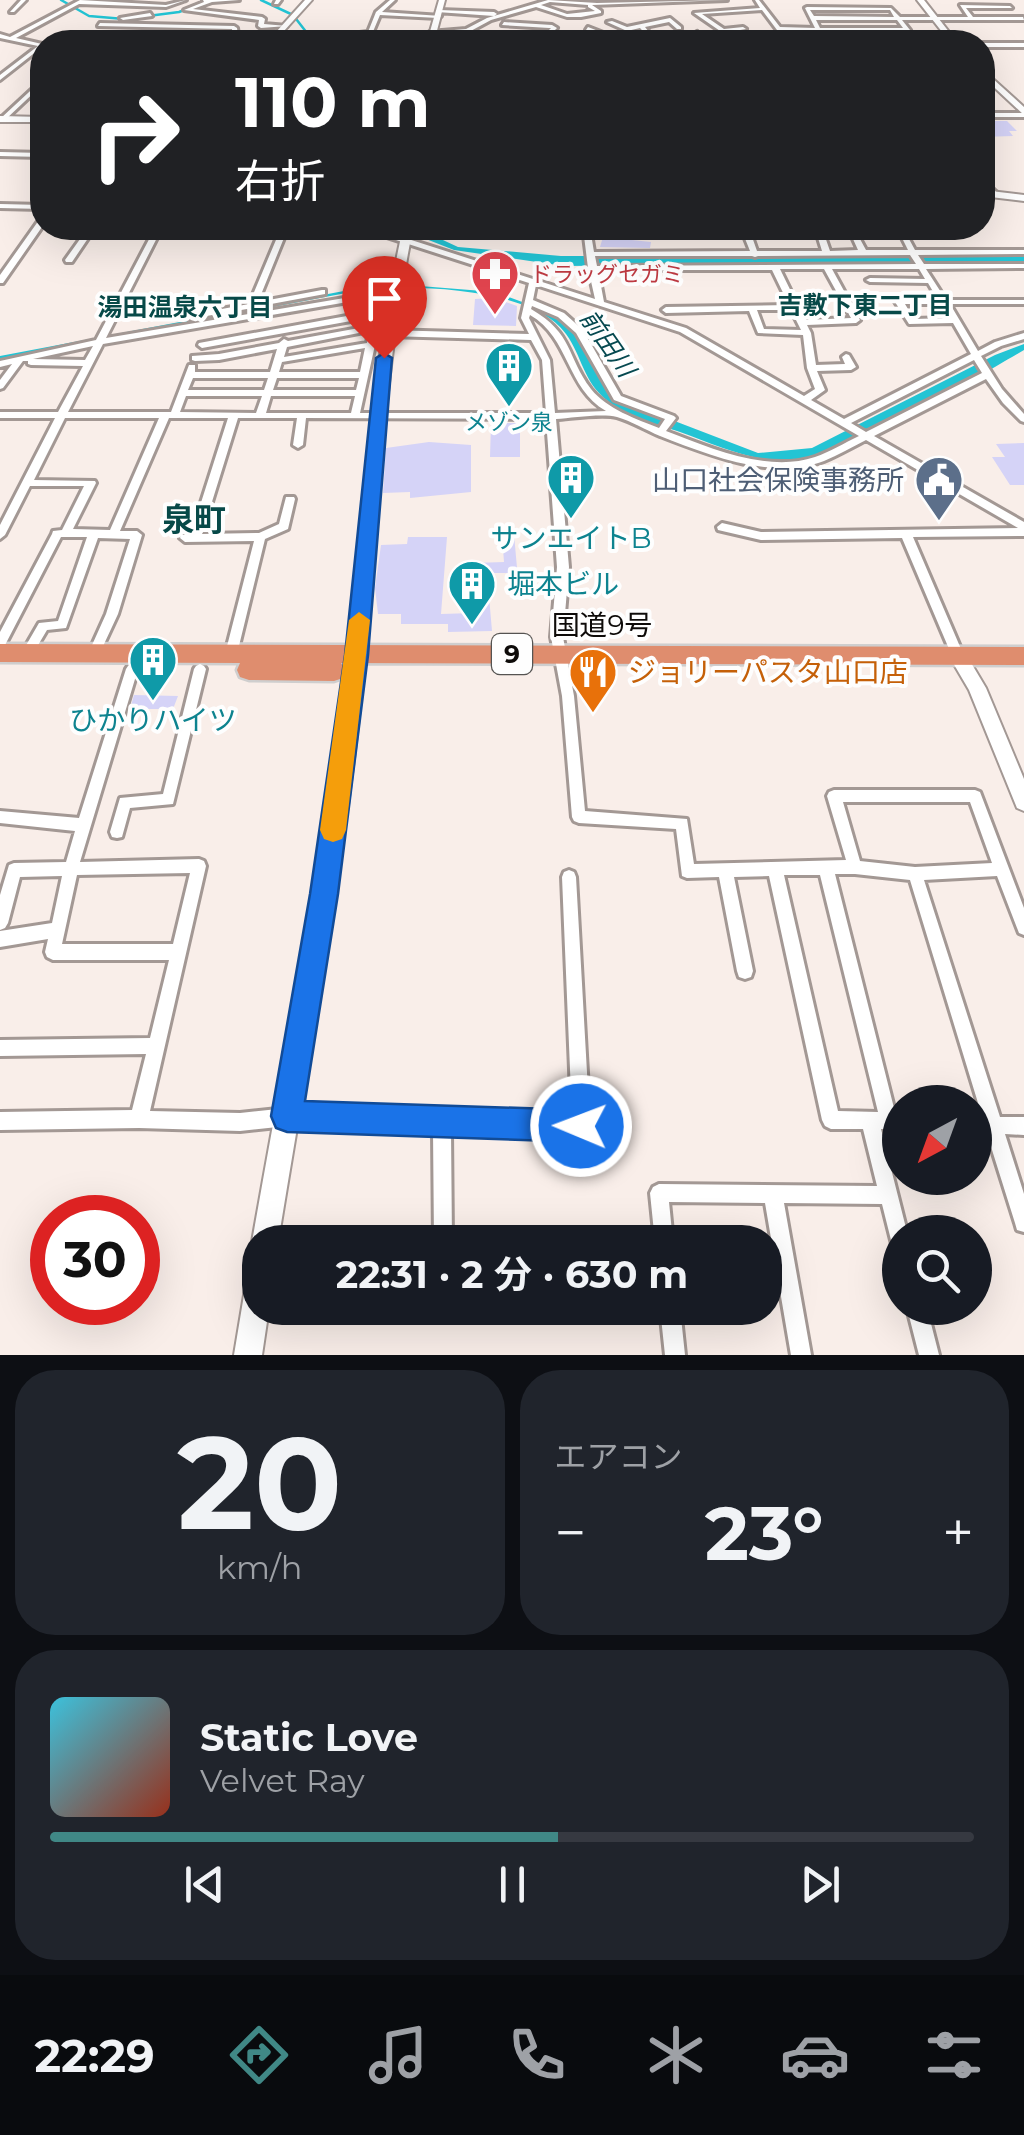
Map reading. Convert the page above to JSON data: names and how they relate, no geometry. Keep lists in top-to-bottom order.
{
  "streets": {
    "highway": ["国道9号", "9"]
  },
  "districts": ["吉敷下東二丁目", "湯田温泉六丁目", "泉町"],
  "water": ["前田川"],
  "places": {
    "pharmacy": ["ドラッグセガミ"],
    "building": [
      "メゾン泉",
      "サンエイトB",
      "堀本ビル",
      "ひかりハイツ"
    ],
    "public building": ["山口社会保険事務所"],
    "restaurant": ["ジョリーパスタ山口店"]
  },
  "north": "bottom left",
  "page": {
    "turn": ["110 m", "右折"],
    "limit": "30",
    "trip": "22:31 · 2 分 · 630 m",
    "tile": [
      ["20", "km/h"],
      "エアコン"
    ],
    "heat": ["−", "23°", "+"],
    "song": ["Static Love", "Velvet Ray"],
    "tabs": "22:29"
  }
}
